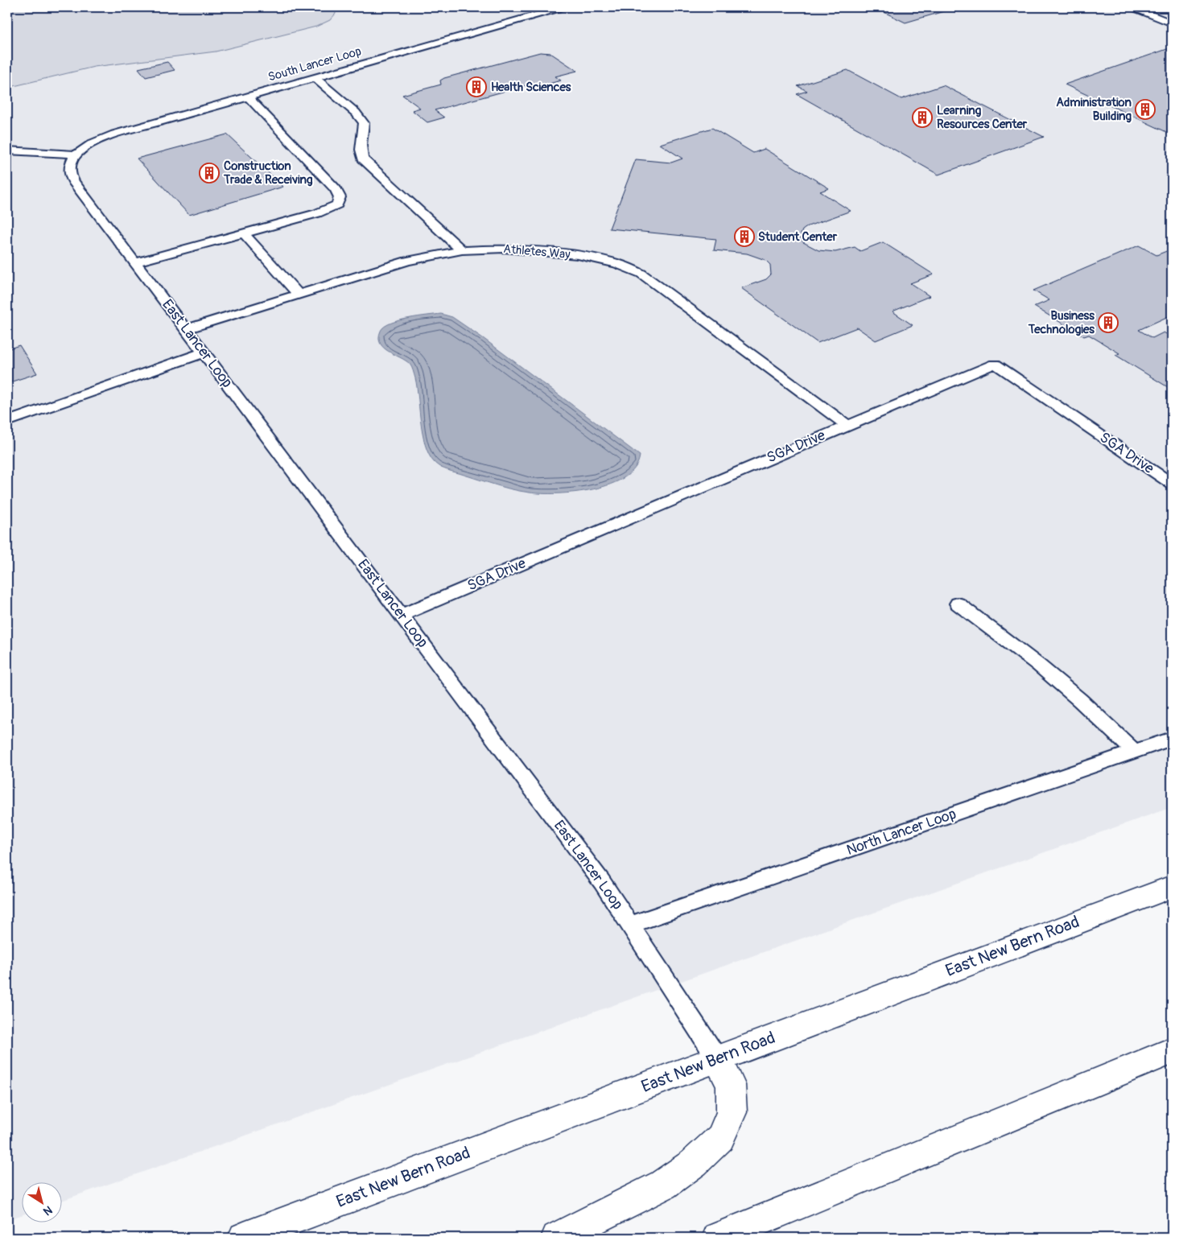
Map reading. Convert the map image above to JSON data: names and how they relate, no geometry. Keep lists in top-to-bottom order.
{
  "streets": {
    "highway": ["East New Bern Road"],
    "lane": [
      "South Lancer Loop",
      "Athletes Way",
      "East Lancer Loop",
      "SGA Drive",
      "North Lancer Loop"
    ]
  },
  "crossings": [
    ["South Lancer Loop", "East Lancer Loop"],
    ["Athletes Way", "East Lancer Loop"],
    ["Athletes Way", "SGA Drive"],
    ["East Lancer Loop", "SGA Drive"],
    ["East Lancer Loop", "North Lancer Loop"],
    ["East Lancer Loop", "East New Bern Road"]
  ],
  "places": {
    "building": [
      "Health Sciences",
      "Administration Building",
      "Learning Resources Center",
      "Construction Trade & Receiving",
      "Student Center",
      "Business Technologies"
    ]
  },
  "north": "bottom right"
}
